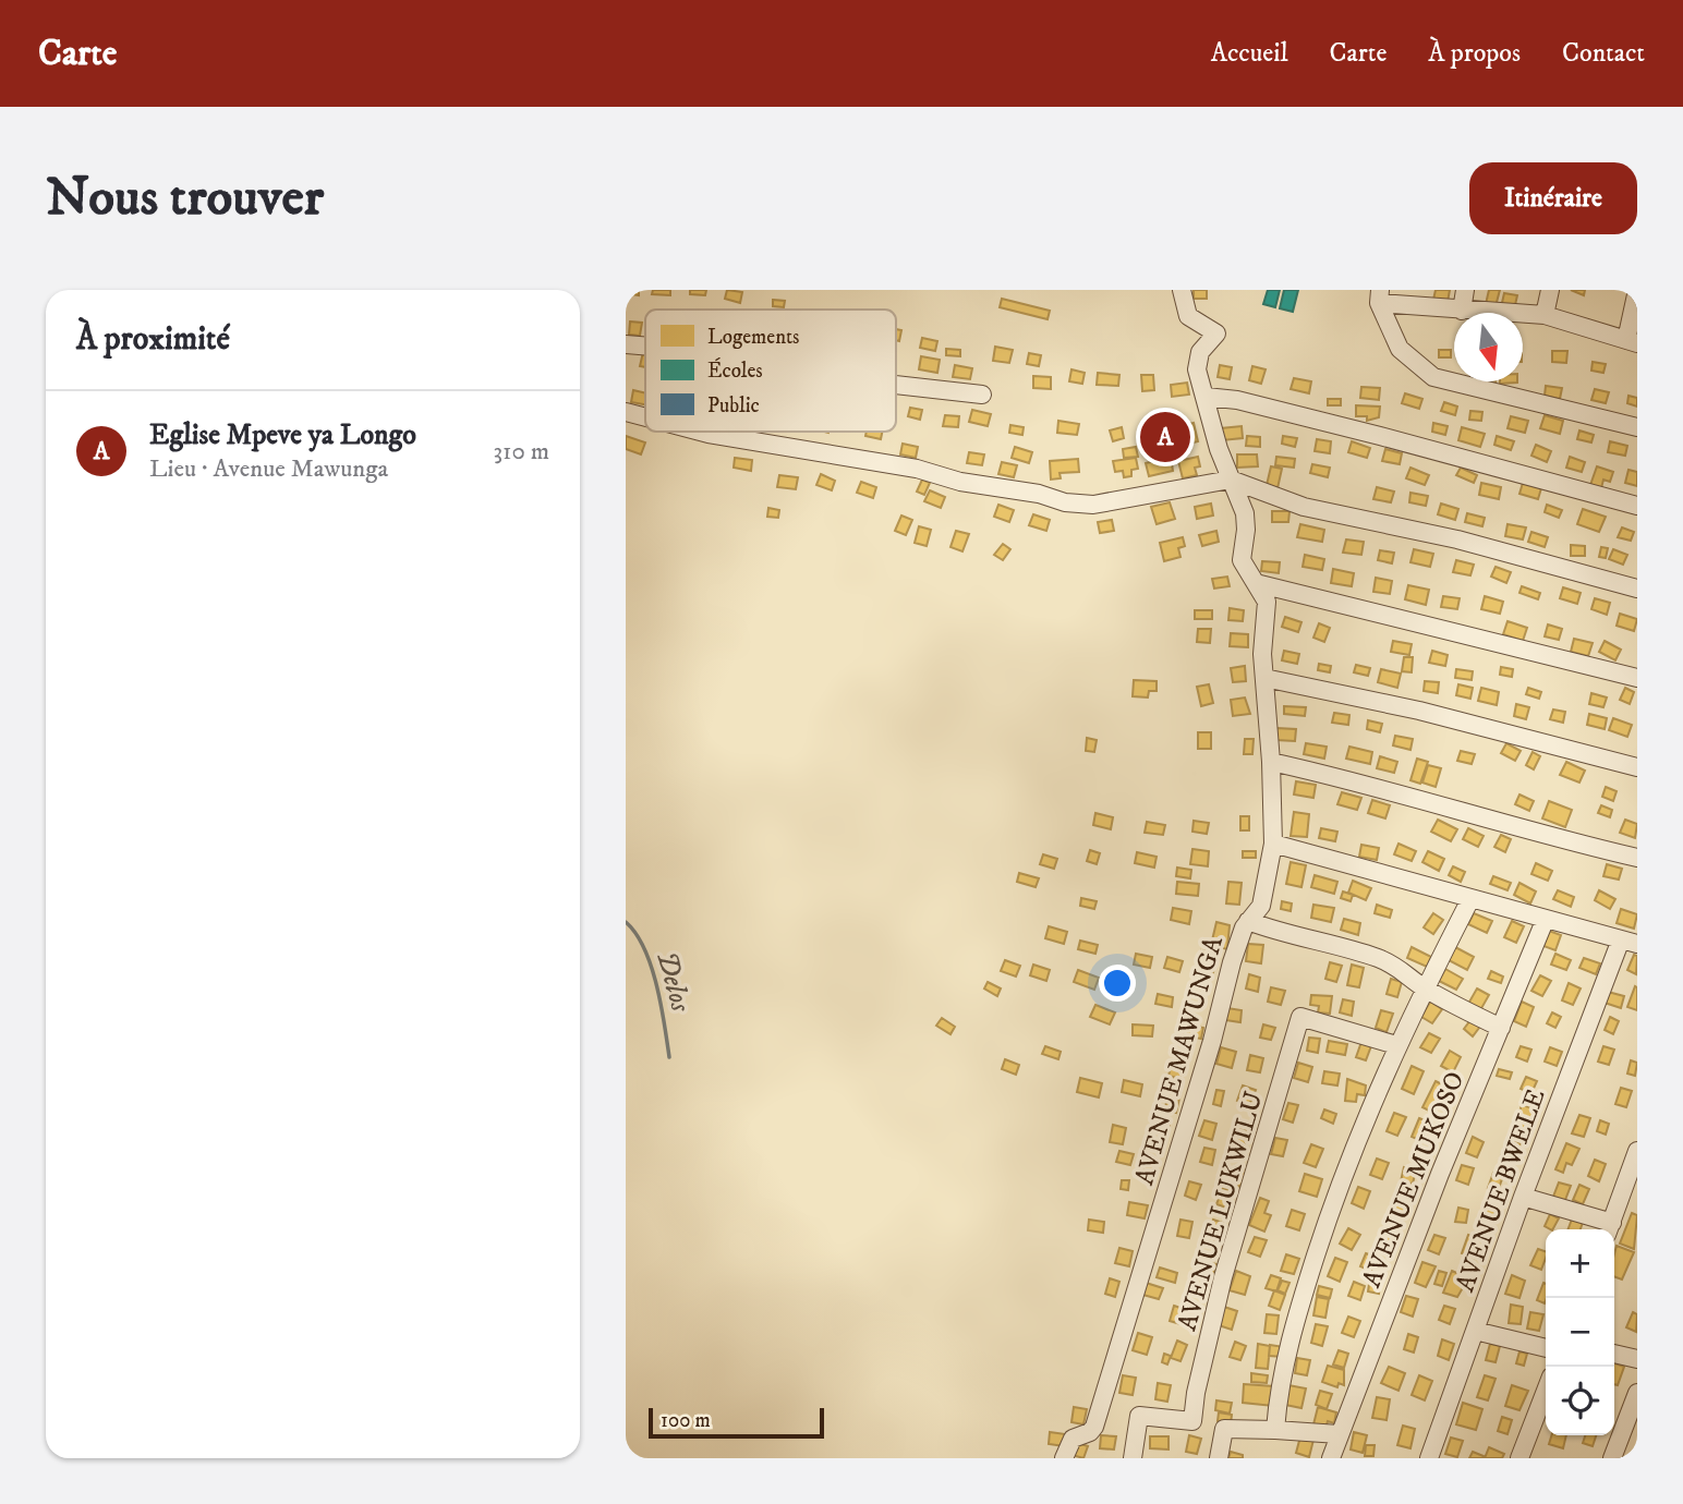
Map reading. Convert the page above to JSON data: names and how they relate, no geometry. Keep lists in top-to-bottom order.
{
  "streets": {
    "street": [
      "AVENUE MAWUNGA",
      "AVENUE MUKOSO",
      "AVENUE BWELE",
      "AVENUE LUKWILU"
    ]
  },
  "water": ["Delos"],
  "legend": ["Logements", "Écoles", "Public"],
  "scale_bar": "100 m",
  "north": "bottom",
  "page": {
    "header": "Carte",
    "nav": [
      "Accueil",
      "Carte",
      "À propos",
      "Contact"
    ],
    "buttons": "Itinéraire",
    "title": "Nous trouver",
    "heading": "À proximité",
    "list": [
      {
        "mark": "A",
        "name": "Eglise Mpeve ya Longo",
        "note": "Lieu · Avenue Mawunga",
        "value": "310 m"
      }
    ],
    "pins": "A",
    "map_buttons": ["+", "−"],
    "scale": "100 m"
  }
}
